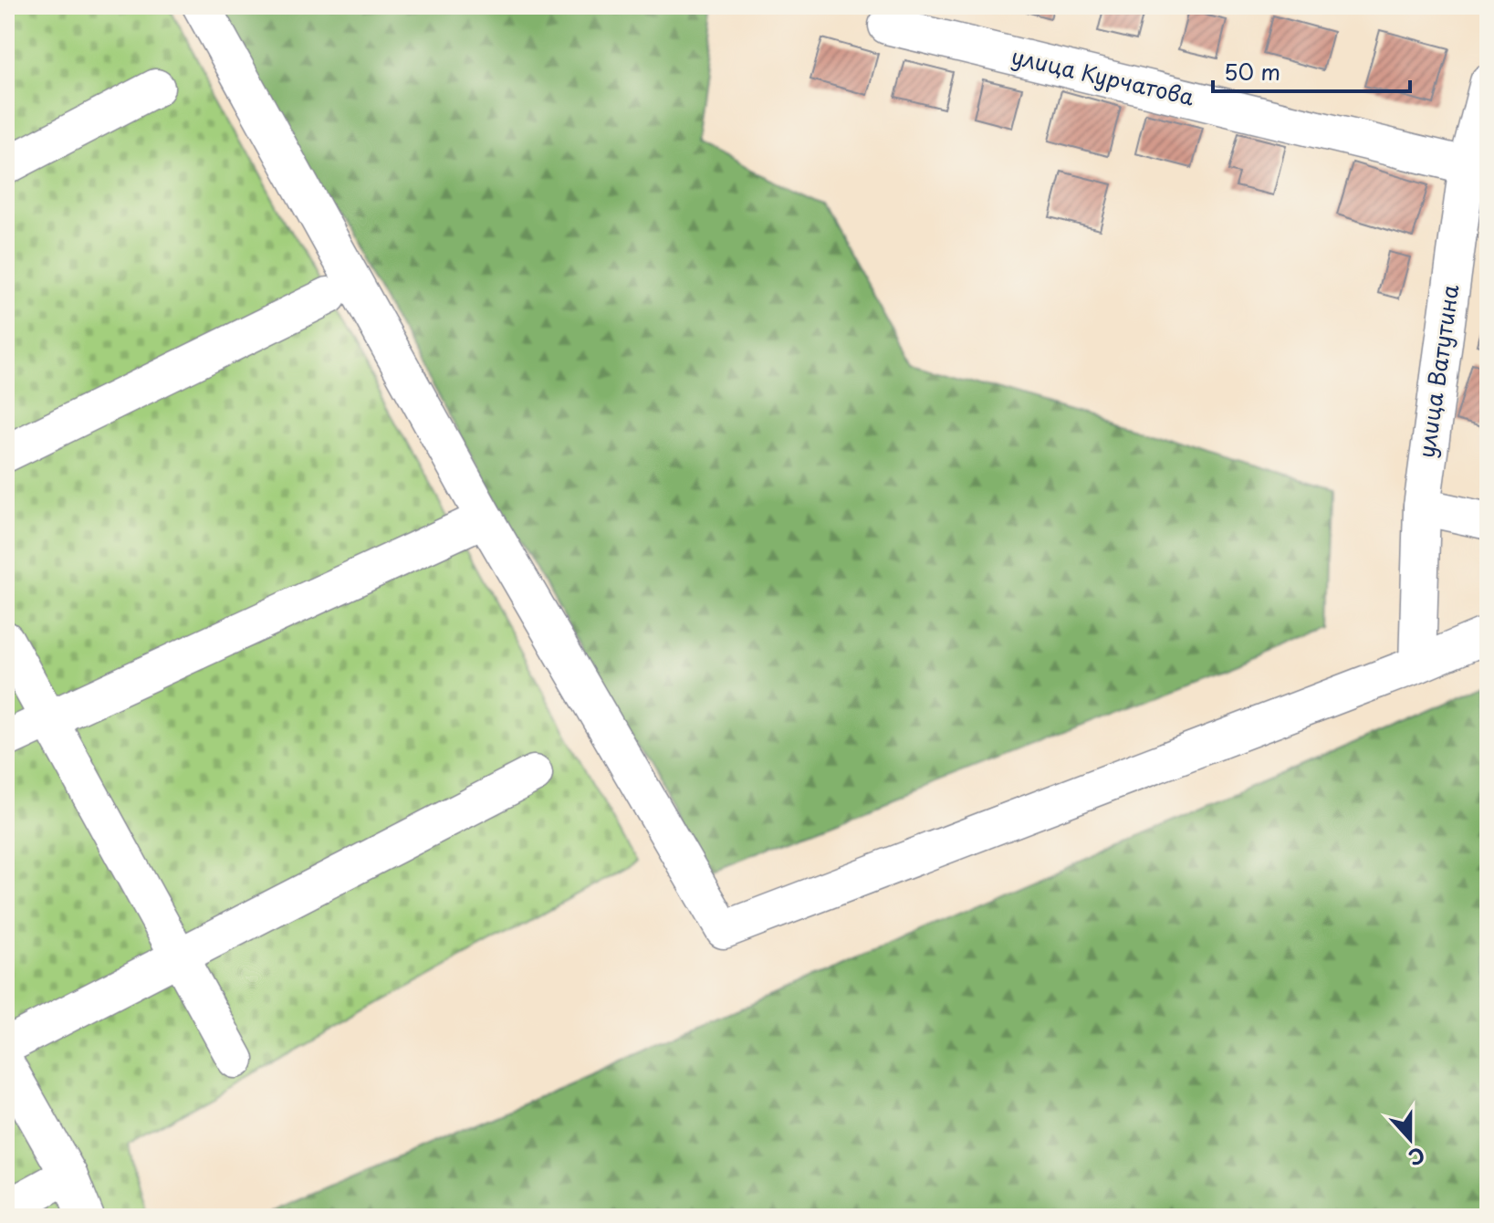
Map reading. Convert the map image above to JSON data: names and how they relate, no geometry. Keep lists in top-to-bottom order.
{
  "streets": {
    "street": ["улица Курчатова", "улица Ватутина"]
  },
  "crossings": [
    ["улица Курчатова", "улица Ватутина"]
  ],
  "scale_bar": "50 m",
  "north": "bottom"
}
